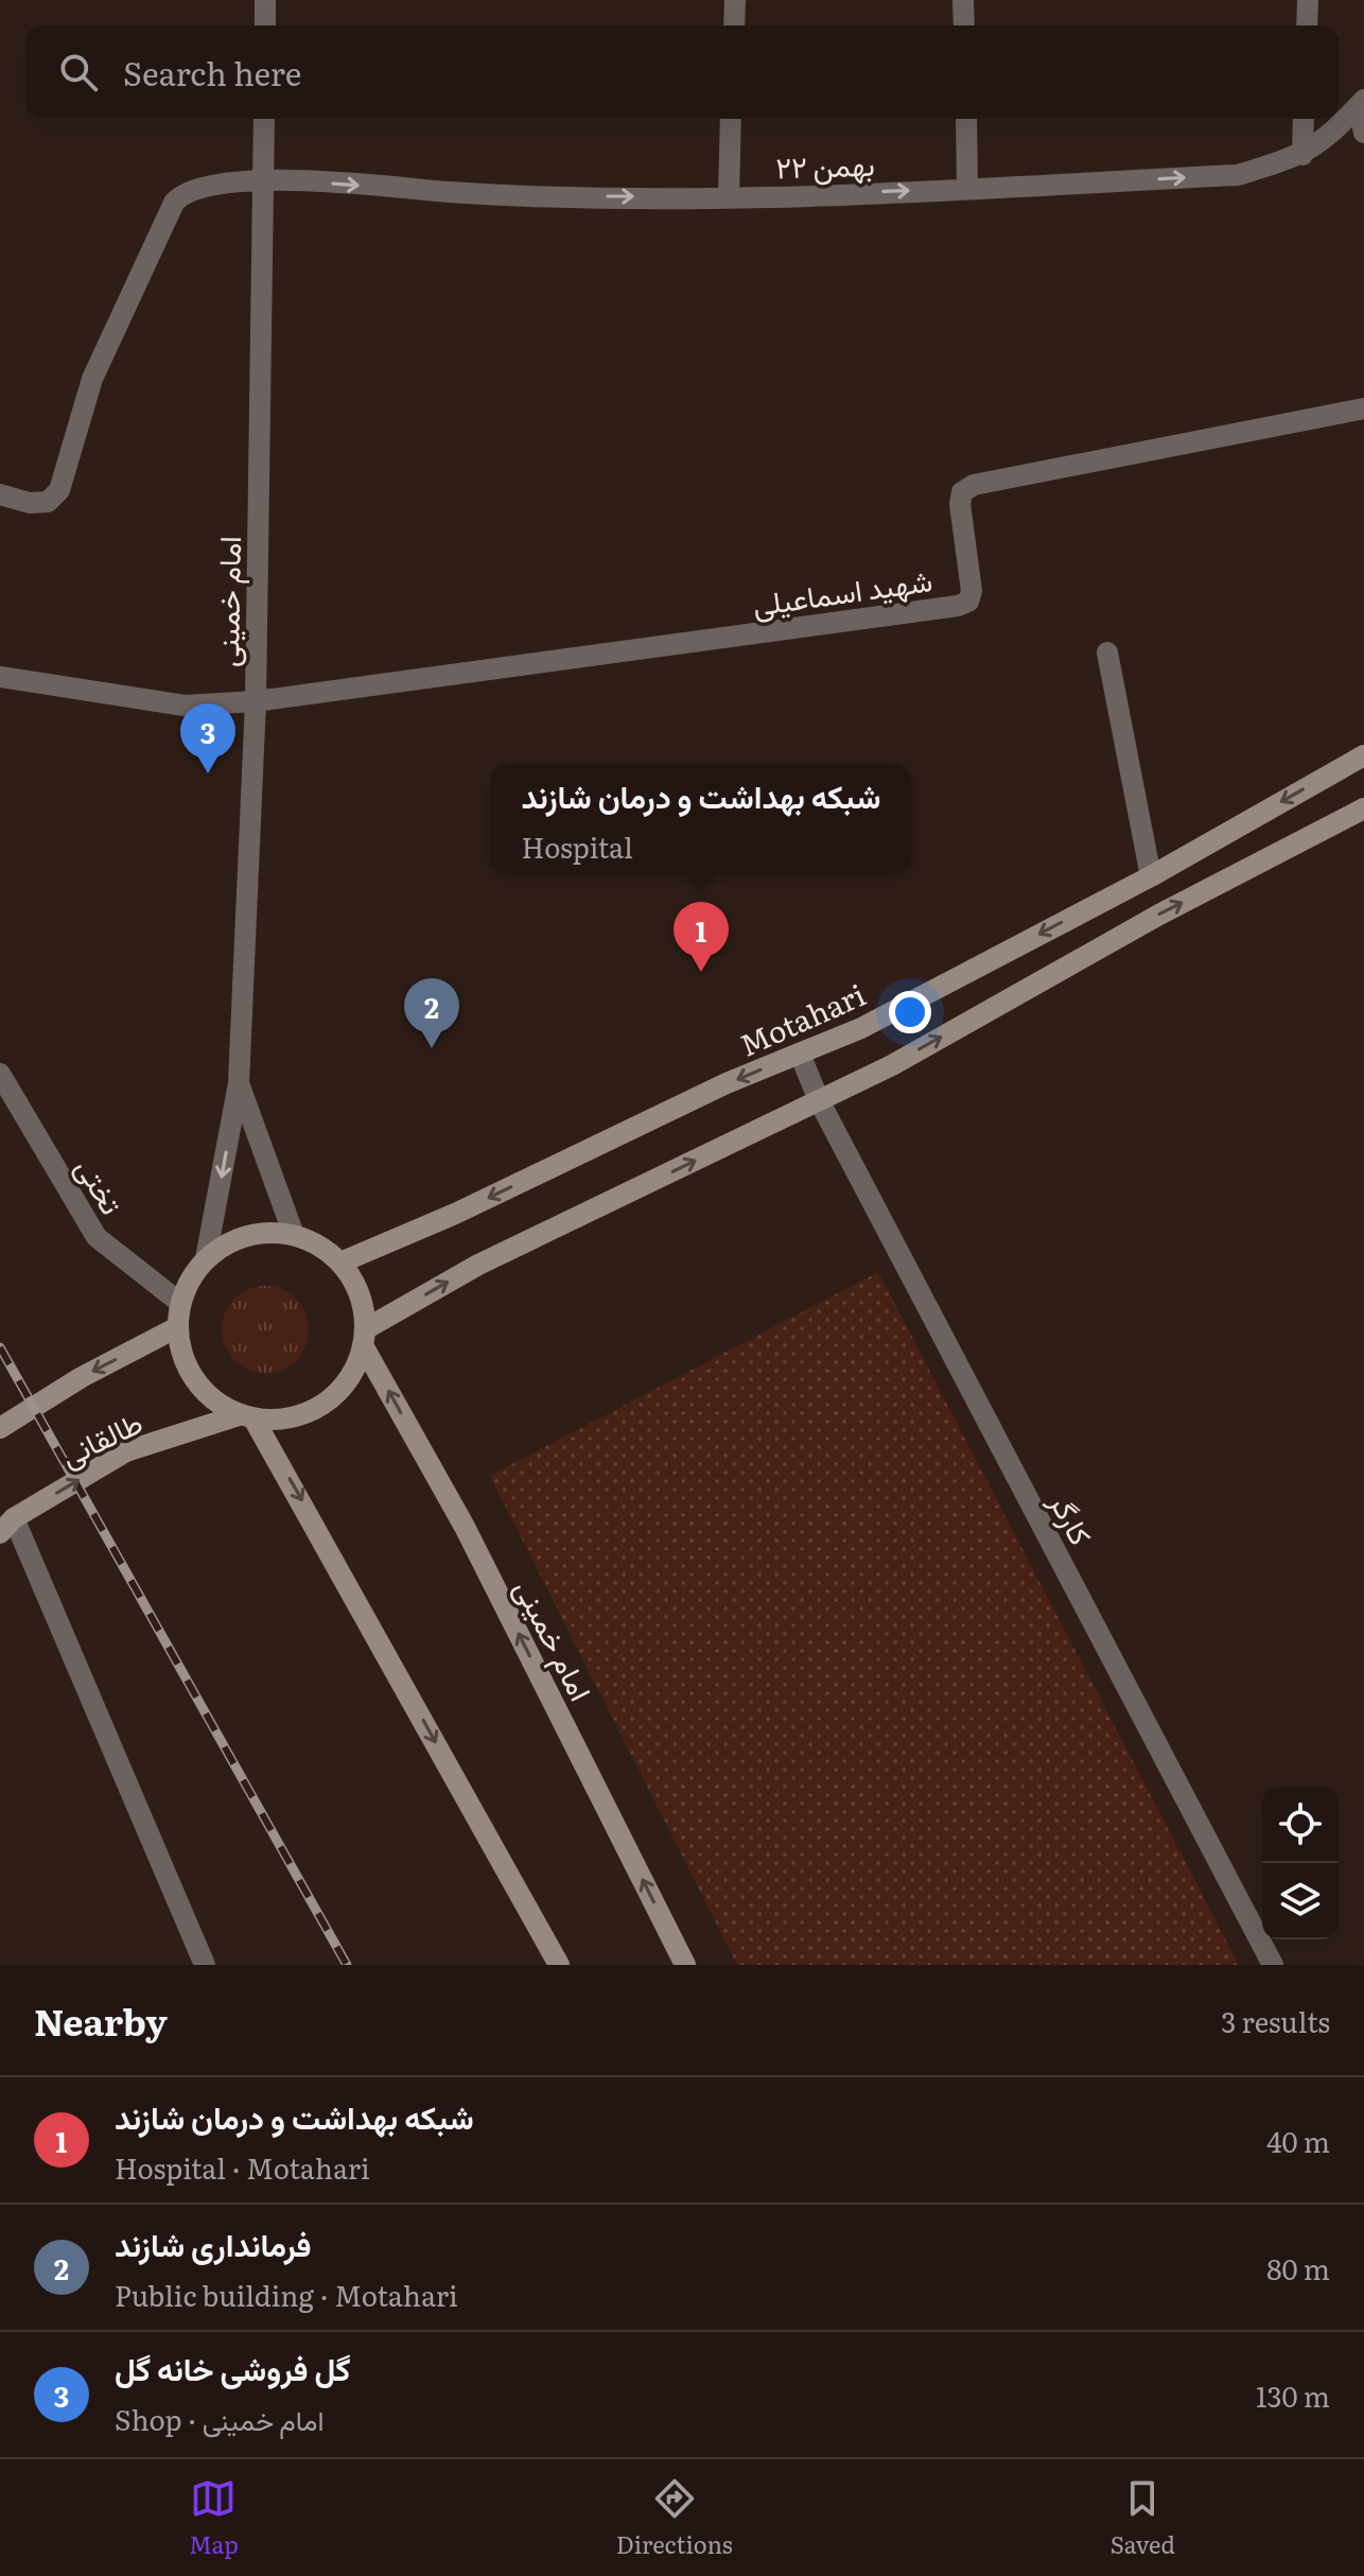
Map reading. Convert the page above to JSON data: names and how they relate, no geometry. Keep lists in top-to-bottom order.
{
  "streets": {
    "main road": ["امام خمینی", "Motahari", "طالقانی"],
    "street": [
      "۲۲ بهمن",
      "شهید اسماعیلی",
      "تختی",
      "کارگر"
    ]
  },
  "crossings": [
    ["۲۲ بهمن", "امام خمینی"],
    ["شهید اسماعیلی", "امام خمینی"],
    ["امام خمینی", "Motahari"],
    ["امام خمینی", "تختی"],
    ["امام خمینی", "طالقانی"],
    ["Motahari", "تختی"],
    ["Motahari", "طالقانی"],
    ["Motahari", "کارگر"],
    ["تختی", "طالقانی"]
  ],
  "one_way": ["۲۲ بهمن", "امام خمینی"],
  "page": {
    "search": "Search here",
    "pins": ["3", "1", "2"],
    "popup": ["شبکه بهداشت و درمان شازند", "Hospital"],
    "heading": ["Nearby", "3 results"],
    "list": [
      {
        "mark": "1",
        "name": "شبکه بهداشت و درمان شازند",
        "note": "Hospital · Motahari",
        "value": "40 m"
      },
      {
        "mark": "2",
        "name": "فرمانداری شازند",
        "note": "Public building · Motahari",
        "value": "80 m"
      },
      {
        "mark": "3",
        "name": "گل فروشی خانه گل",
        "note": "Shop · امام خمینی",
        "value": "130 m"
      }
    ],
    "nav": ["Map", "Directions", "Saved"]
  }
}
